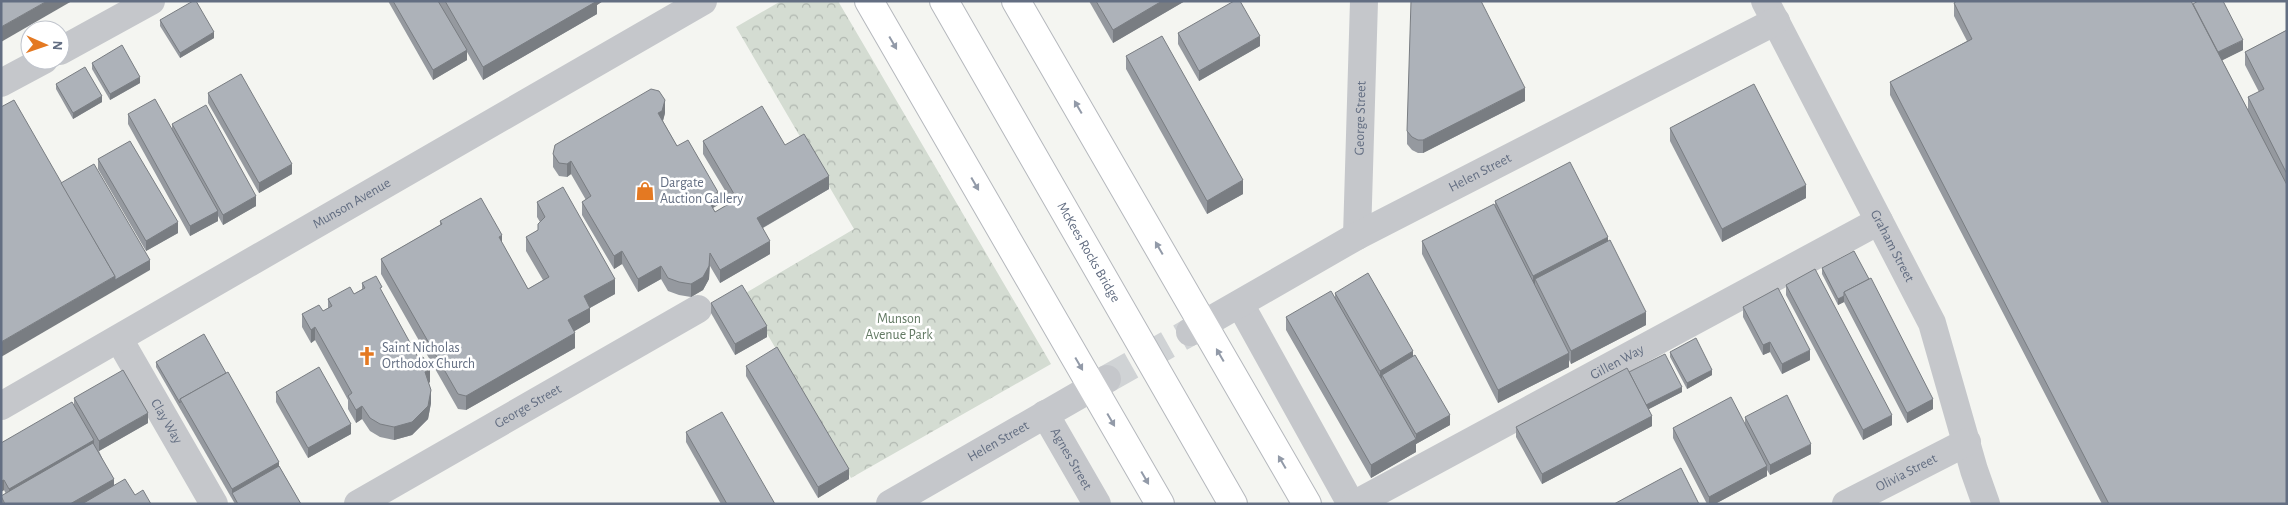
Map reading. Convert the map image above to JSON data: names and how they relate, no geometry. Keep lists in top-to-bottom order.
{
  "streets": {
    "main road": ["McKees Rocks Bridge"],
    "street": [
      "George Street",
      "Helen Street",
      "Munson Avenue",
      "Graham Street",
      "Gillen Way",
      "Clay Way",
      "Agnes Street",
      "Olivia Street"
    ]
  },
  "crossings": [
    ["George Street", "Helen Street"],
    ["Helen Street", "Graham Street"],
    ["Helen Street", "Agnes Street"],
    ["Munson Avenue", "Clay Way"],
    ["Graham Street", "Gillen Way"],
    ["Graham Street", "Olivia Street"]
  ],
  "parks": ["Munson Avenue Park"],
  "places": {
    "shop": ["Dargate Auction Gallery"],
    "church": ["Saint Nicholas Orthodox Church"]
  },
  "north": "right"
}
